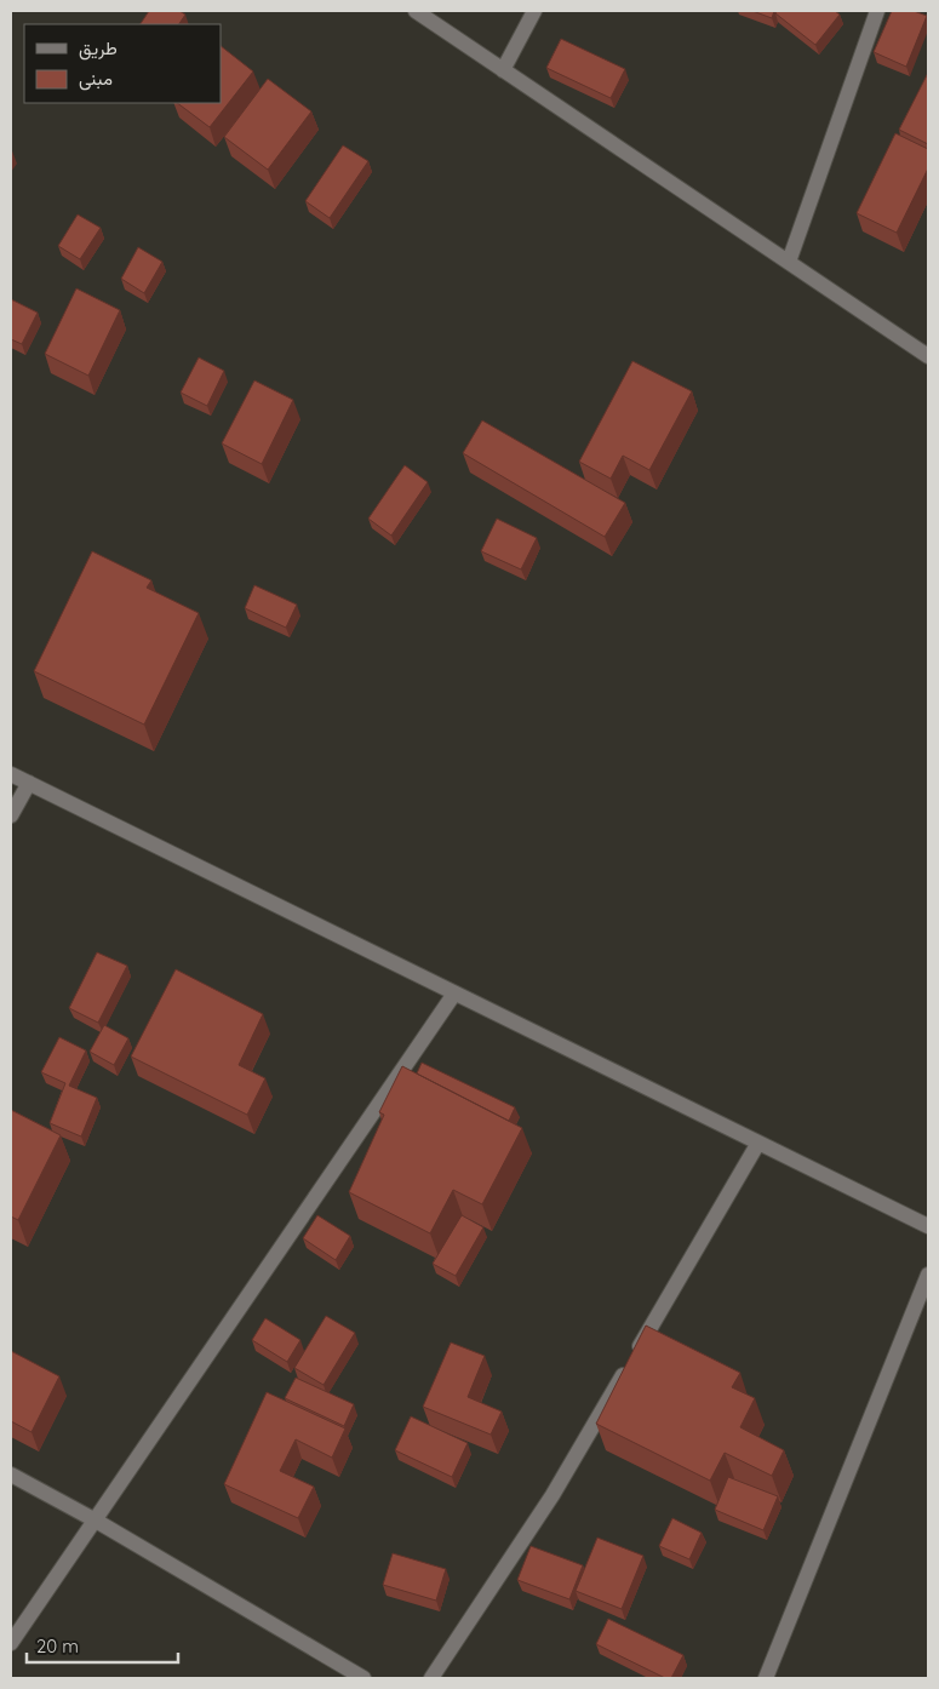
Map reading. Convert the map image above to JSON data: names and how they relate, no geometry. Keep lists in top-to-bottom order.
{
  "legend": ["طريق", "مبنى"],
  "scale_bar": "20 m"
}
